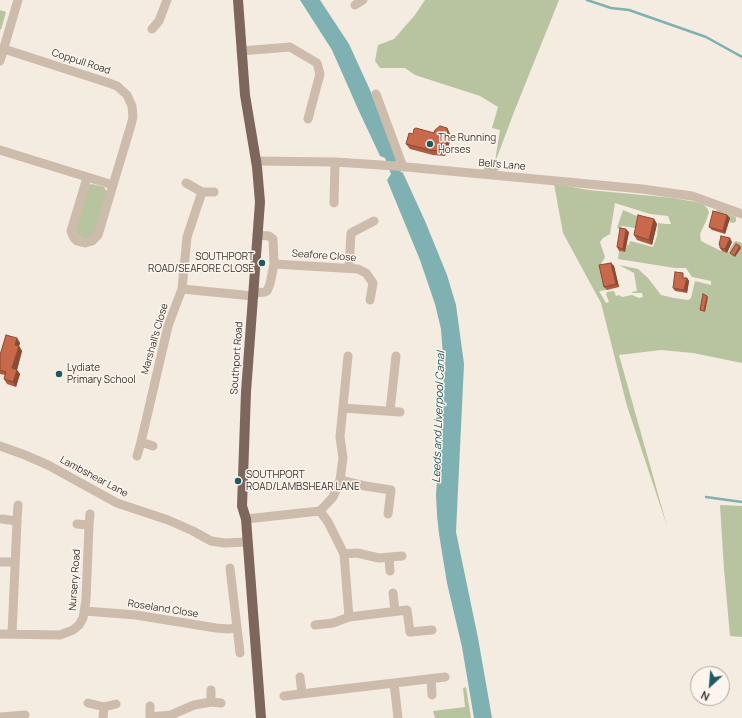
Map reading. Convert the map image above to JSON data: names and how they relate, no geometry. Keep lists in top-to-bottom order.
{
  "streets": {
    "main road": ["Southport Road"],
    "street": [
      "Coppull Road",
      "Bell's Lane",
      "Seafore Close",
      "Marshall's Close",
      "Lambshear Lane",
      "Nursery Road",
      "Roseland Close"
    ]
  },
  "crossings": [
    ["Bell's Lane", "Southport Road"],
    ["Southport Road", "Lambshear Lane"],
    ["Nursery Road", "Roseland Close"]
  ],
  "water": ["Leeds and Liverpool Canal"],
  "places": [
    "The Running Horses",
    "SOUTHPORT ROAD/SEAFORE CLOSE",
    "Lydiate Primary School",
    "SOUTHPORT ROAD/LAMBSHEAR LANE"
  ],
  "north": "bottom left"
}
